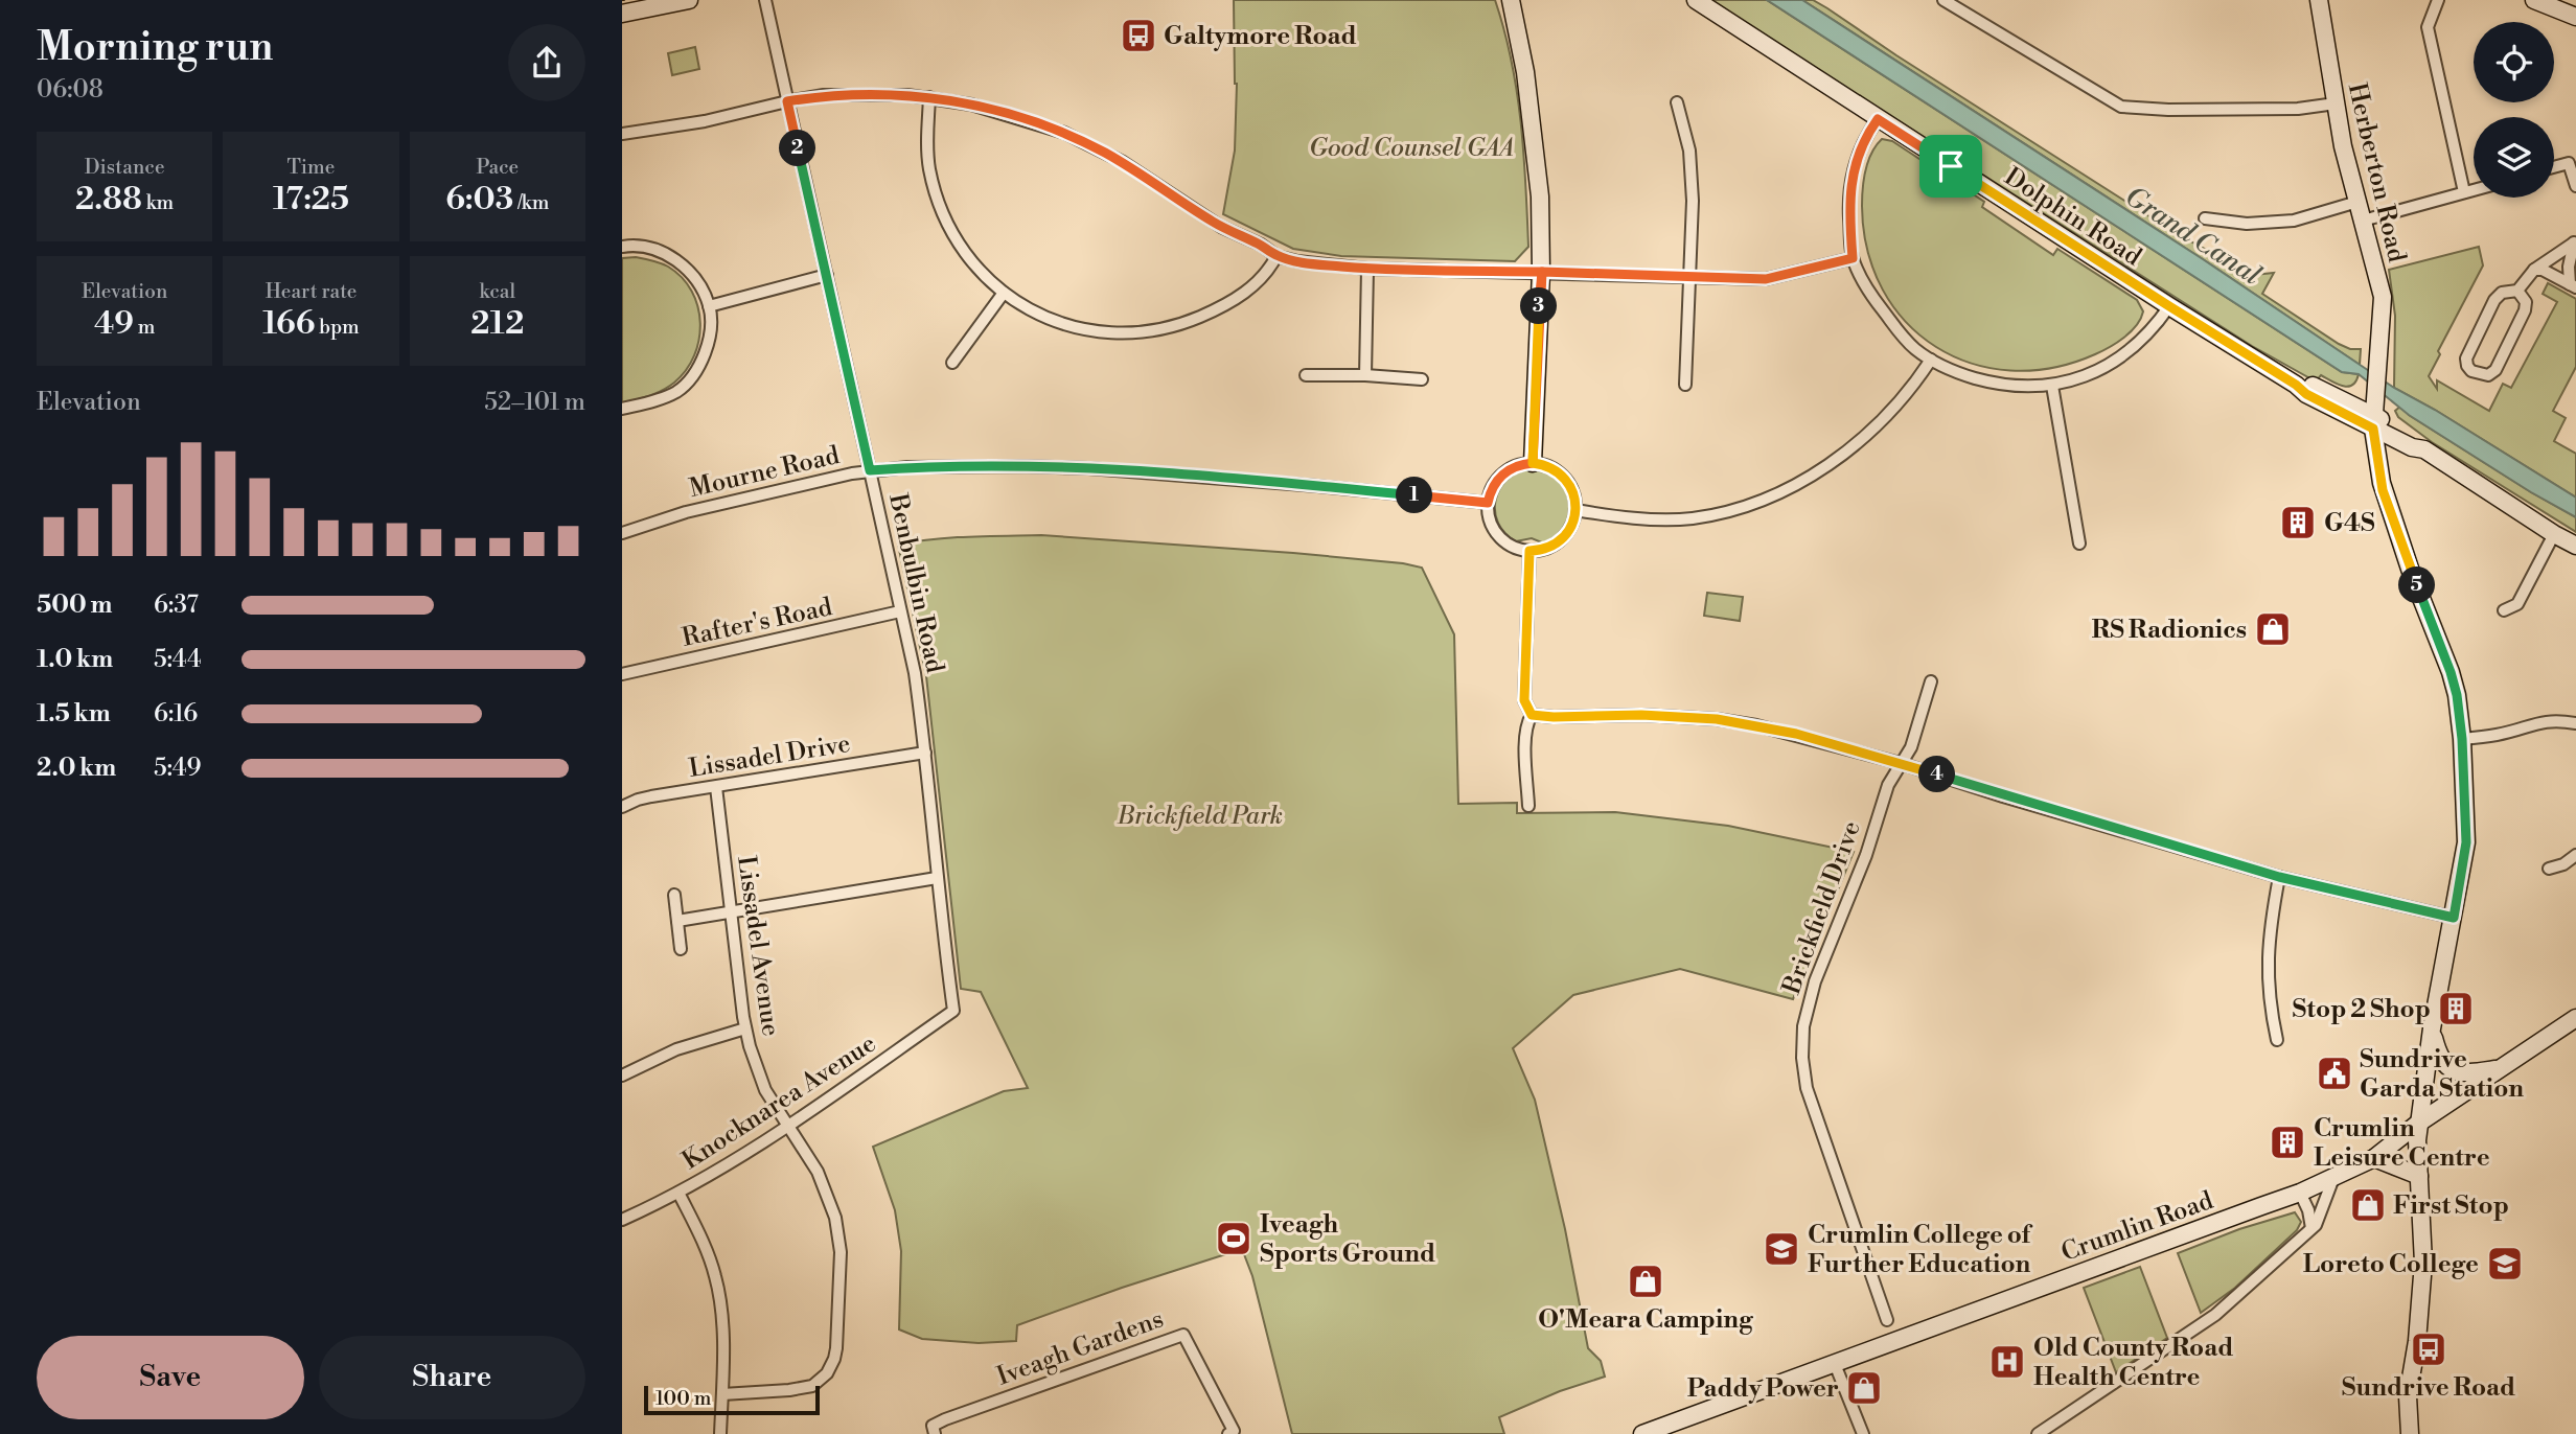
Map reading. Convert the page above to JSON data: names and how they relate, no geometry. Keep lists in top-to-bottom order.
{
  "streets": {
    "main road": ["Herberton Road", "Dolphin Road", "Crumlin Road"],
    "street": [
      "Mourne Road",
      "Benbulbin Road",
      "Rafter's Road",
      "Lissadel Drive",
      "Brickfield Drive",
      "Lissadel Avenue",
      "Knocknarea Avenue",
      "Iveagh Gardens"
    ]
  },
  "crossings": [
    ["Herberton Road", "Dolphin Road"],
    ["Mourne Road", "Benbulbin Road"],
    ["Benbulbin Road", "Rafter's Road"],
    ["Benbulbin Road", "Lissadel Drive"],
    ["Benbulbin Road", "Knocknarea Avenue"],
    ["Lissadel Drive", "Lissadel Avenue"],
    ["Lissadel Avenue", "Knocknarea Avenue"]
  ],
  "water": ["Grand Canal"],
  "parks": ["Good Counsel GAA", "Brickfield Park"],
  "places": {
    "bus stop": ["Galtymore Road", "Sundrive Road"],
    "building": ["G4S", "Stop 2 Shop", "Crumlin Leisure Centre"],
    "shop": [
      "RS Radionics",
      "First Stop",
      "O'Meara Camping",
      "Paddy Power"
    ],
    "public building": ["Sundrive Garda Station"],
    "sports": ["Iveagh Sports Ground"],
    "school or university": ["Crumlin College of Further Education", "Loreto College"],
    "hospital": ["Old County Road Health Centre"]
  },
  "scale_bar": "100 m",
  "page": {
    "heading": ["Morning run", "06:08"],
    "stats": [
      ["Distance", "2.88 km"],
      ["Time", "17:25"],
      ["Pace", "6:03 /km"],
      ["Elevation", "49 m"],
      ["Heart rate", "166 bpm"],
      ["kcal", "212"]
    ],
    "pins": [
      "2",
      "3",
      "1",
      "5",
      "4"
    ],
    "chart": ["Elevation", "52–101 m"],
    "list": [
      {
        "name": "500 m",
        "note": "6:37"
      },
      {
        "name": "1.0 km",
        "note": "5:44"
      },
      {
        "name": "1.5 km",
        "note": "6:16"
      },
      {
        "name": "2.0 km",
        "note": "5:49"
      }
    ],
    "buttons": ["Save", "Share"],
    "scale": "100 m"
  }
}
